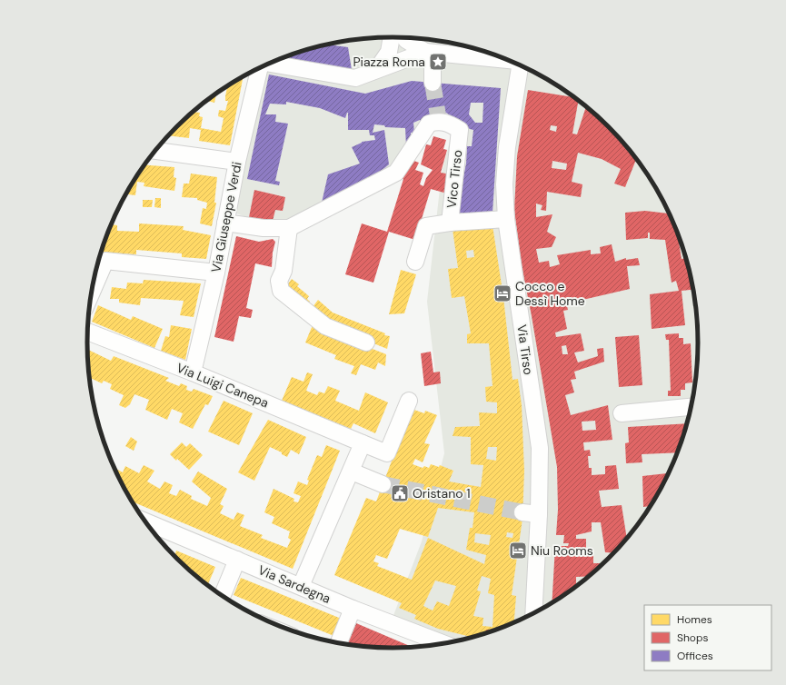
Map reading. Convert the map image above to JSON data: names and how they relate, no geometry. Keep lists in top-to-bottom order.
{
  "streets": {
    "street": [
      "Vico Tirso",
      "Via Giuseppe Verdi",
      "Via Tirso",
      "Via Luigi Canepa",
      "Via Sardegna"
    ]
  },
  "crossings": [
    ["Vico Tirso", "Via Tirso"],
    ["Via Giuseppe Verdi", "Via Luigi Canepa"]
  ],
  "places": {
    "place": ["Piazza Roma"],
    "hotel": ["Cocco e Dessì Home", "Niu Rooms"],
    "public building": ["Oristano 1"]
  },
  "legend": ["Homes", "Shops", "Offices"]
}
